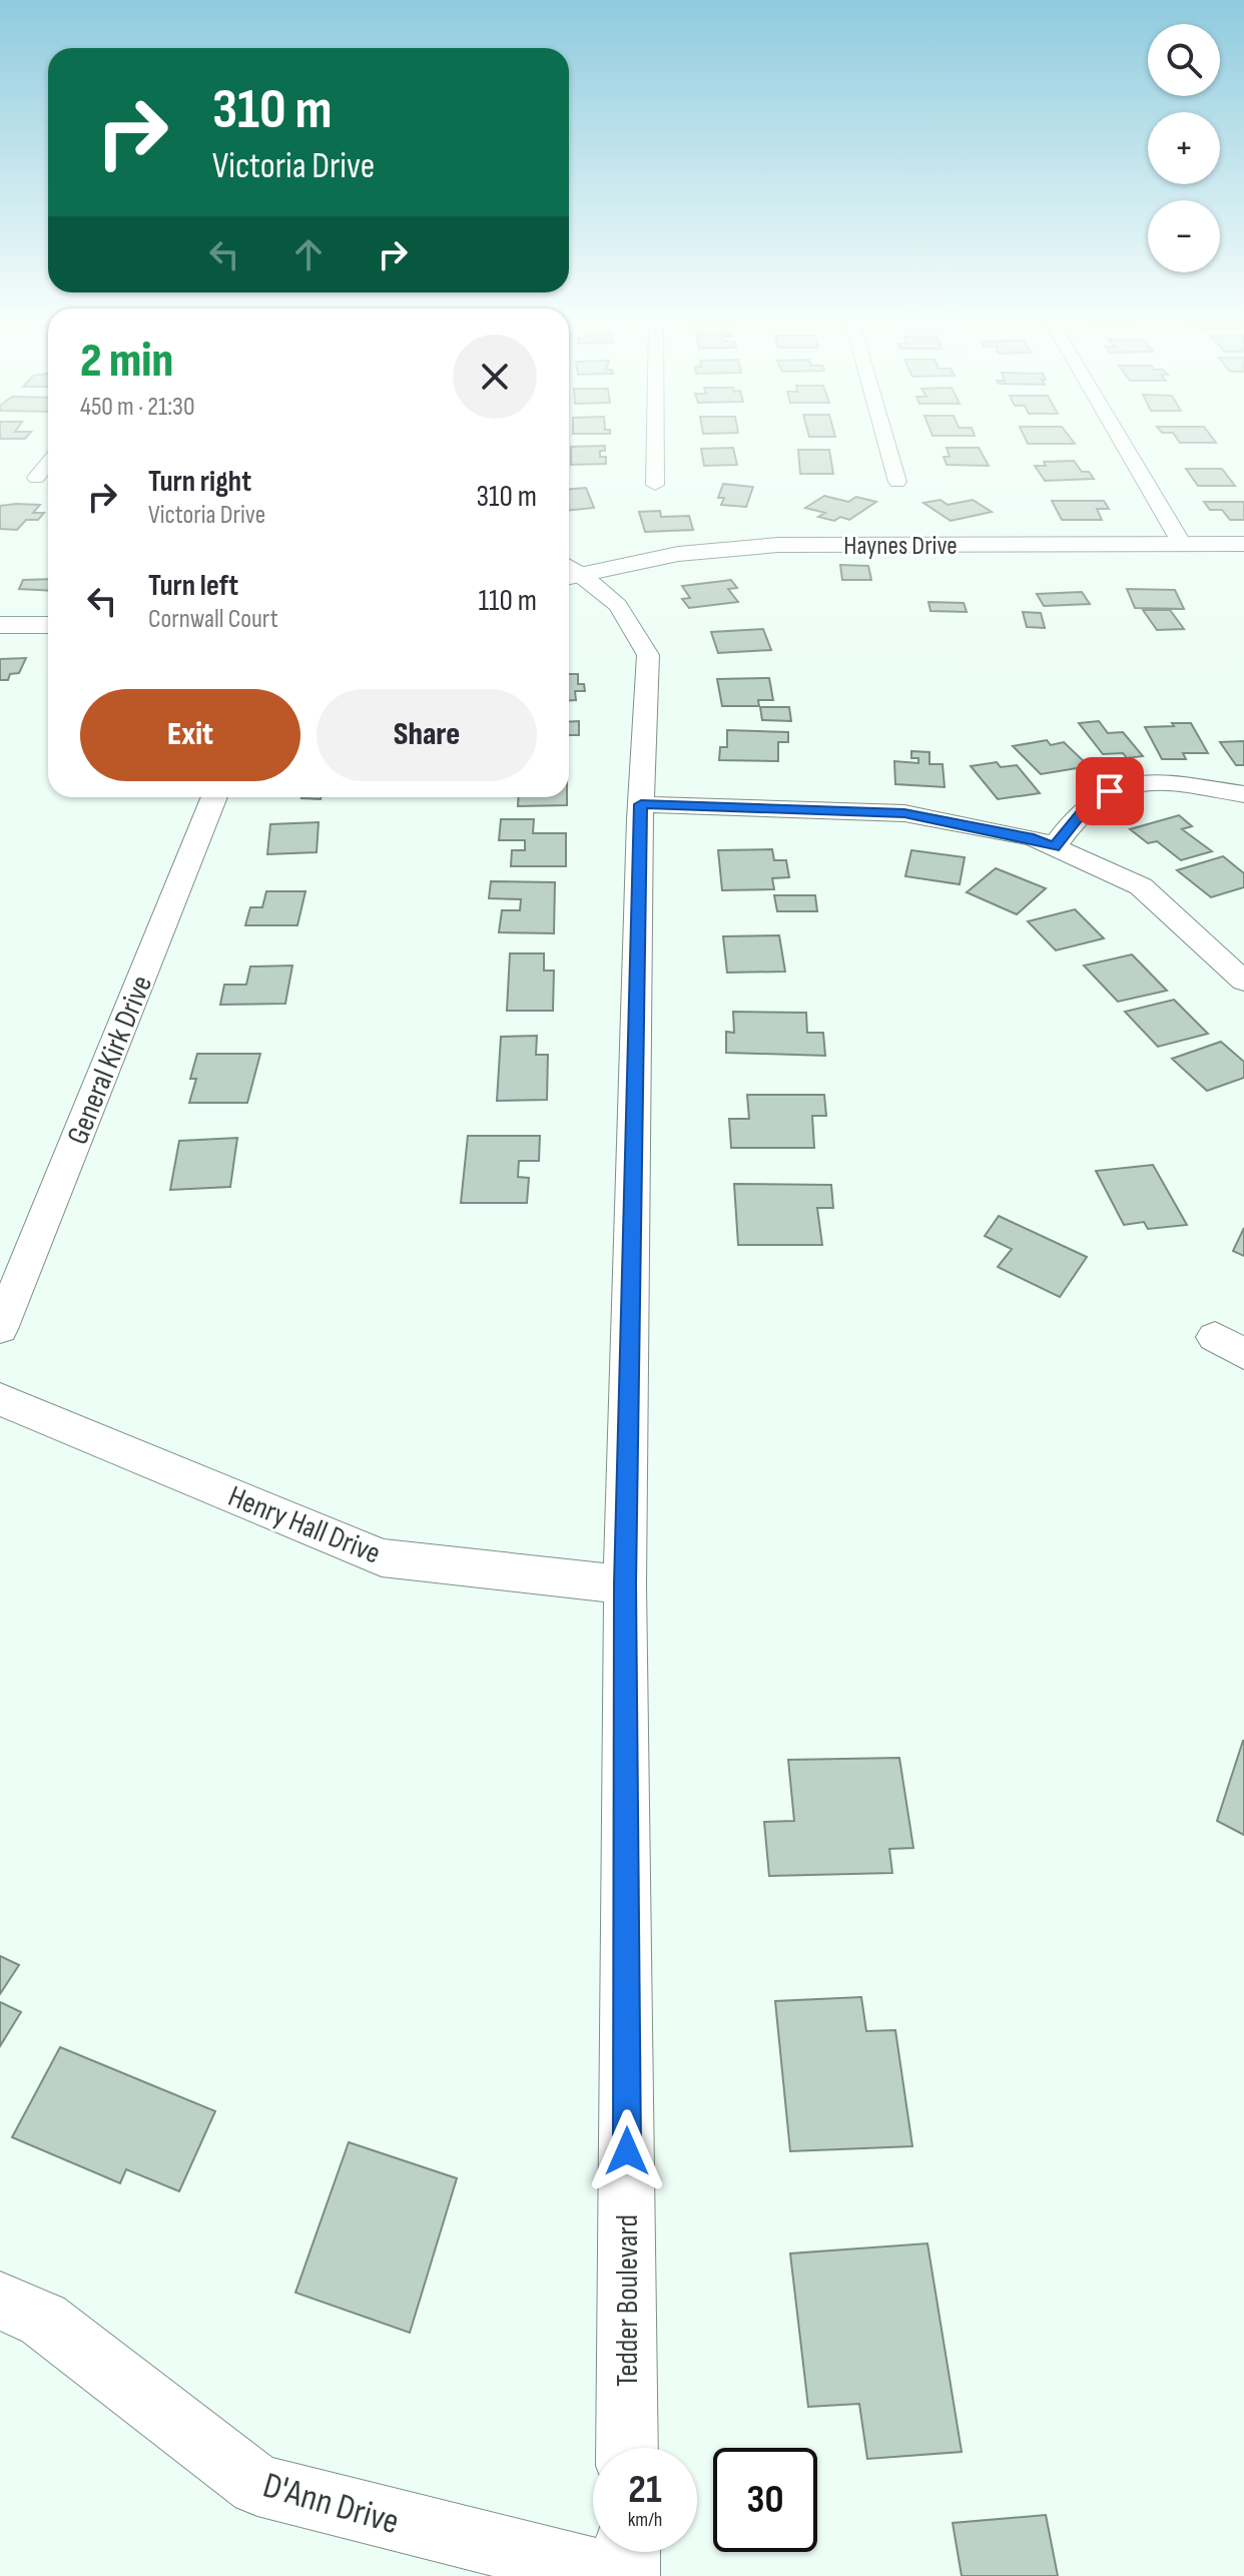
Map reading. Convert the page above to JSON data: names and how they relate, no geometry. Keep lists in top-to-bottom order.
{
  "streets": {
    "street": [
      "Haynes Drive",
      "General Kirk Drive",
      "Henry Hall Drive",
      "Tedder Boulevard",
      "D'Ann Drive"
    ]
  },
  "crossings": [
    ["Henry Hall Drive", "Tedder Boulevard"]
  ],
  "page": {
    "map_buttons": ["+", "−"],
    "turn": ["310 m", "Victoria Drive"],
    "heading": ["2 min", "450 m · 21:30"],
    "list": [
      {
        "name": "Turn right",
        "note": "Victoria Drive",
        "value": "310 m"
      },
      {
        "name": "Turn left",
        "note": "Cornwall Court",
        "value": "110 m"
      }
    ],
    "buttons": ["Exit", "Share"],
    "speed": "21 km/h",
    "limit": "30"
  }
}
